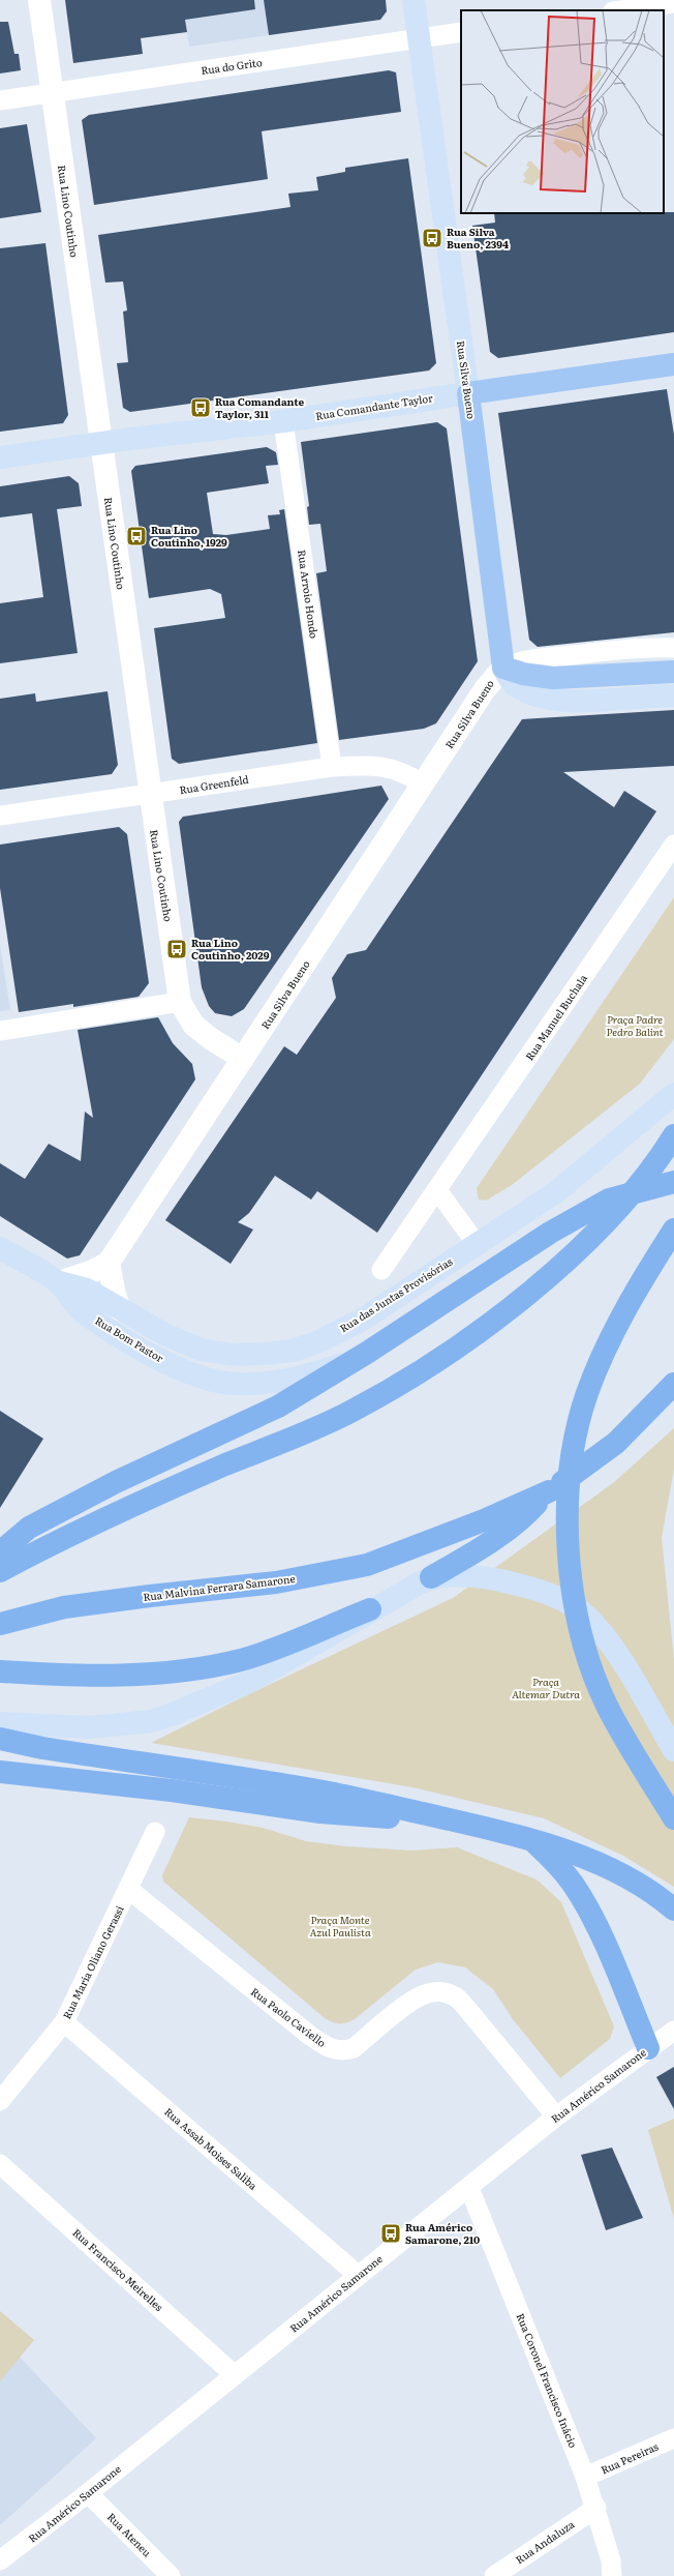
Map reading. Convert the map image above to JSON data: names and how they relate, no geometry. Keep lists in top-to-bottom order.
{
  "streets": {
    "highway": ["Rua Malvina Ferrara Samarone"],
    "main road": [
      "Rua Silva Bueno",
      "Rua Comandante Taylor",
      "Rua das Juntas Provisórias",
      "Rua Bom Pastor"
    ],
    "street": [
      "Rua do Grito",
      "Rua Lino Coutinho",
      "Rua Arroio Hondo",
      "Rua Greenfeld",
      "Rua Manuel Buchala",
      "Rua Maria Oliano Gerassi",
      "Rua Paolo Caviello",
      "Rua Américo Samarone",
      "Rua Assab Moises Saliba",
      "Rua Francisco Meirelles",
      "Rua Coronel Francisco Inácio",
      "Rua Pereiras",
      "Rua Ateneu",
      "Rua Andaluza"
    ]
  },
  "crossings": [
    ["Rua do Grito", "Rua Lino Coutinho"],
    ["Rua do Grito", "Rua Silva Bueno"],
    ["Rua Lino Coutinho", "Rua Silva Bueno"],
    ["Rua Lino Coutinho", "Rua Comandante Taylor"],
    ["Rua Lino Coutinho", "Rua Greenfeld"],
    ["Rua Silva Bueno", "Rua Comandante Taylor"],
    ["Rua Silva Bueno", "Rua Greenfeld"],
    ["Rua Comandante Taylor", "Rua Arroio Hondo"],
    ["Rua Arroio Hondo", "Rua Greenfeld"],
    ["Rua das Juntas Provisórias", "Rua Bom Pastor"],
    ["Rua Maria Oliano Gerassi", "Rua Paolo Caviello"],
    ["Rua Maria Oliano Gerassi", "Rua Assab Moises Saliba"],
    ["Rua Paolo Caviello", "Rua Américo Samarone"],
    ["Rua Américo Samarone", "Rua Assab Moises Saliba"],
    ["Rua Américo Samarone", "Rua Francisco Meirelles"],
    ["Rua Américo Samarone", "Rua Coronel Francisco Inácio"],
    ["Rua Américo Samarone", "Rua Ateneu"],
    ["Rua Coronel Francisco Inácio", "Rua Pereiras"],
    ["Rua Coronel Francisco Inácio", "Rua Andaluza"]
  ],
  "parks": ["Praça Padre Pedro Balint", "Praça Altemar Dutra", "Praça Monte Azul Paulista"],
  "places": {
    "bus stop": [
      "Rua Silva Bueno, 2394",
      "Rua Comandante Taylor, 311",
      "Rua Lino Coutinho, 1929",
      "Rua Lino Coutinho, 2029",
      "Rua Américo Samarone, 210"
    ]
  }
}
